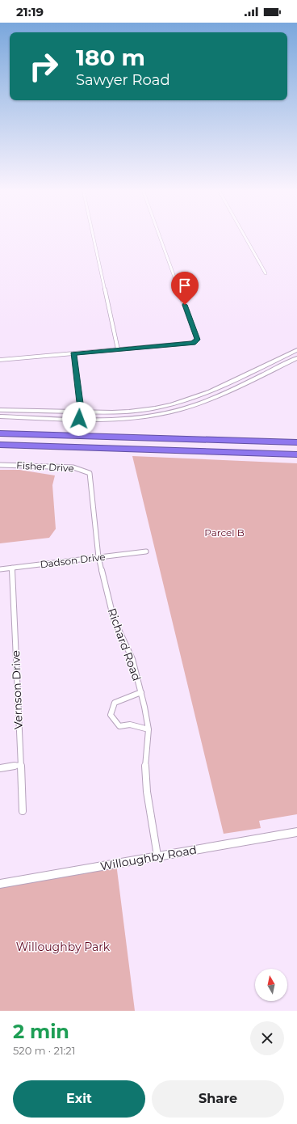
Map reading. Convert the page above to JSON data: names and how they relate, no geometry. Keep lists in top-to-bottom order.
{
  "streets": {
    "street": [
      "Fisher Drive",
      "Dadson Drive",
      "Richard Road",
      "Vernson Drive",
      "Willoughby Road"
    ]
  },
  "crossings": [
    ["Fisher Drive", "Richard Road"],
    ["Dadson Drive", "Richard Road"],
    ["Dadson Drive", "Vernson Drive"],
    ["Richard Road", "Willoughby Road"]
  ],
  "parks": ["Parcel B", "Willoughby Park"],
  "north": "top",
  "page": {
    "status": "21:19",
    "turn": ["180 m", "Sawyer Road"],
    "heading": ["2 min", "520 m · 21:21"],
    "buttons": ["Exit", "Share"]
  }
}
